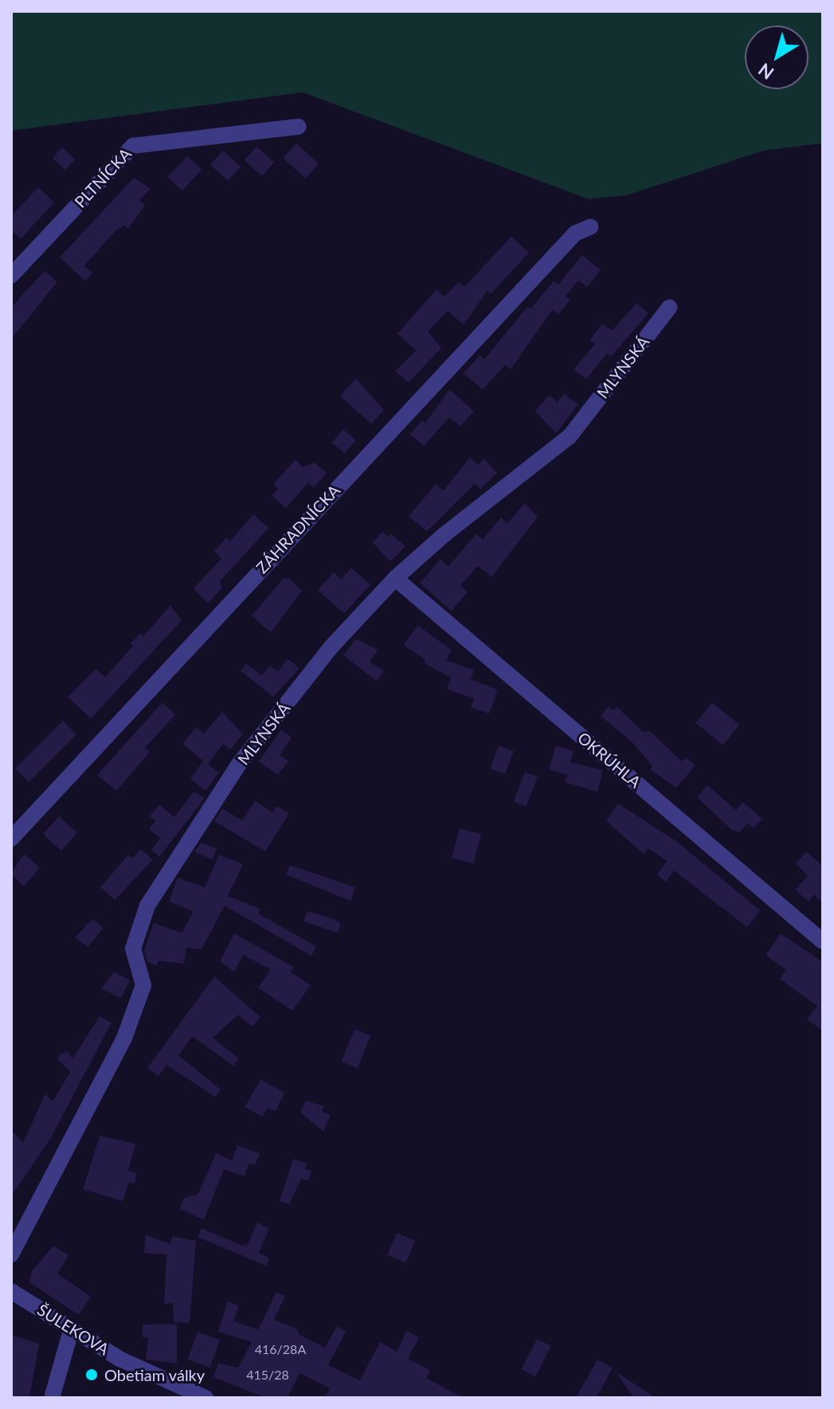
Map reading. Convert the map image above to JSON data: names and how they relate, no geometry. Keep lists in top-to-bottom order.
{
  "streets": {
    "street": [
      "PLTNÍCKA",
      "MLYNSKÁ",
      "ZÁHRADNÍCKA",
      "OKRÚHLA",
      "ŠULEKOVA"
    ]
  },
  "crossings": [
    ["MLYNSKÁ", "OKRÚHLA"]
  ],
  "places": ["Obetiam války"],
  "house_numbers": ["416/28A", "415/28"],
  "north": "bottom left"
}
